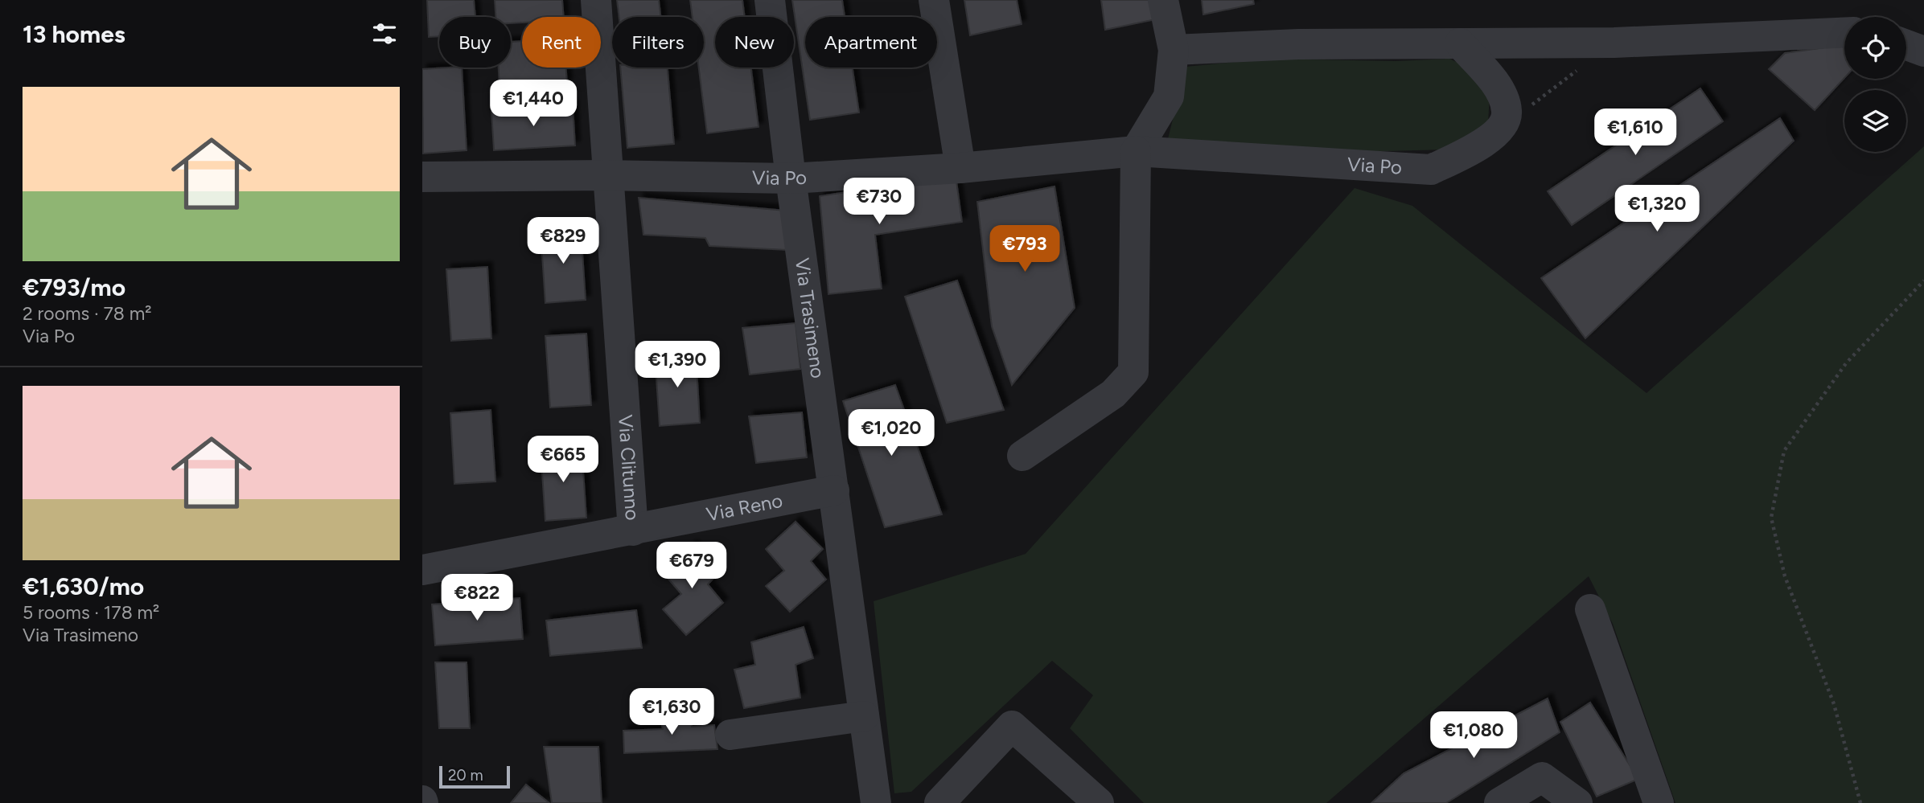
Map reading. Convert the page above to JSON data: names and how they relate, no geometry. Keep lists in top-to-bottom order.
{
  "streets": {
    "street": [
      "Via Po",
      "Via Trasimeno",
      "Via Clitunno",
      "Via Reno"
    ]
  },
  "crossings": [
    ["Via Po", "Via Trasimeno"],
    ["Via Po", "Via Clitunno"],
    ["Via Trasimeno", "Via Reno"],
    ["Via Clitunno", "Via Reno"]
  ],
  "scale_bar": "20 m",
  "page": {
    "heading": "13 homes",
    "chip": [
      "Buy",
      "Rent",
      "Filters",
      "New",
      "Apartment"
    ],
    "list": [
      {
        "name": "€793/mo",
        "note": "2 rooms · 78 m² · Via Po"
      },
      {
        "name": "€1,630/mo",
        "note": "5 rooms · 178 m² · Via Trasimeno"
      }
    ],
    "price": [
      "€1,440",
      "€1,610",
      "€730",
      "€1,320",
      "€829",
      "€793",
      "€1,390",
      "€1,020",
      "€665",
      "€679",
      "€822",
      "€1,630",
      "€1,080"
    ],
    "scale": "20 m"
  }
}
